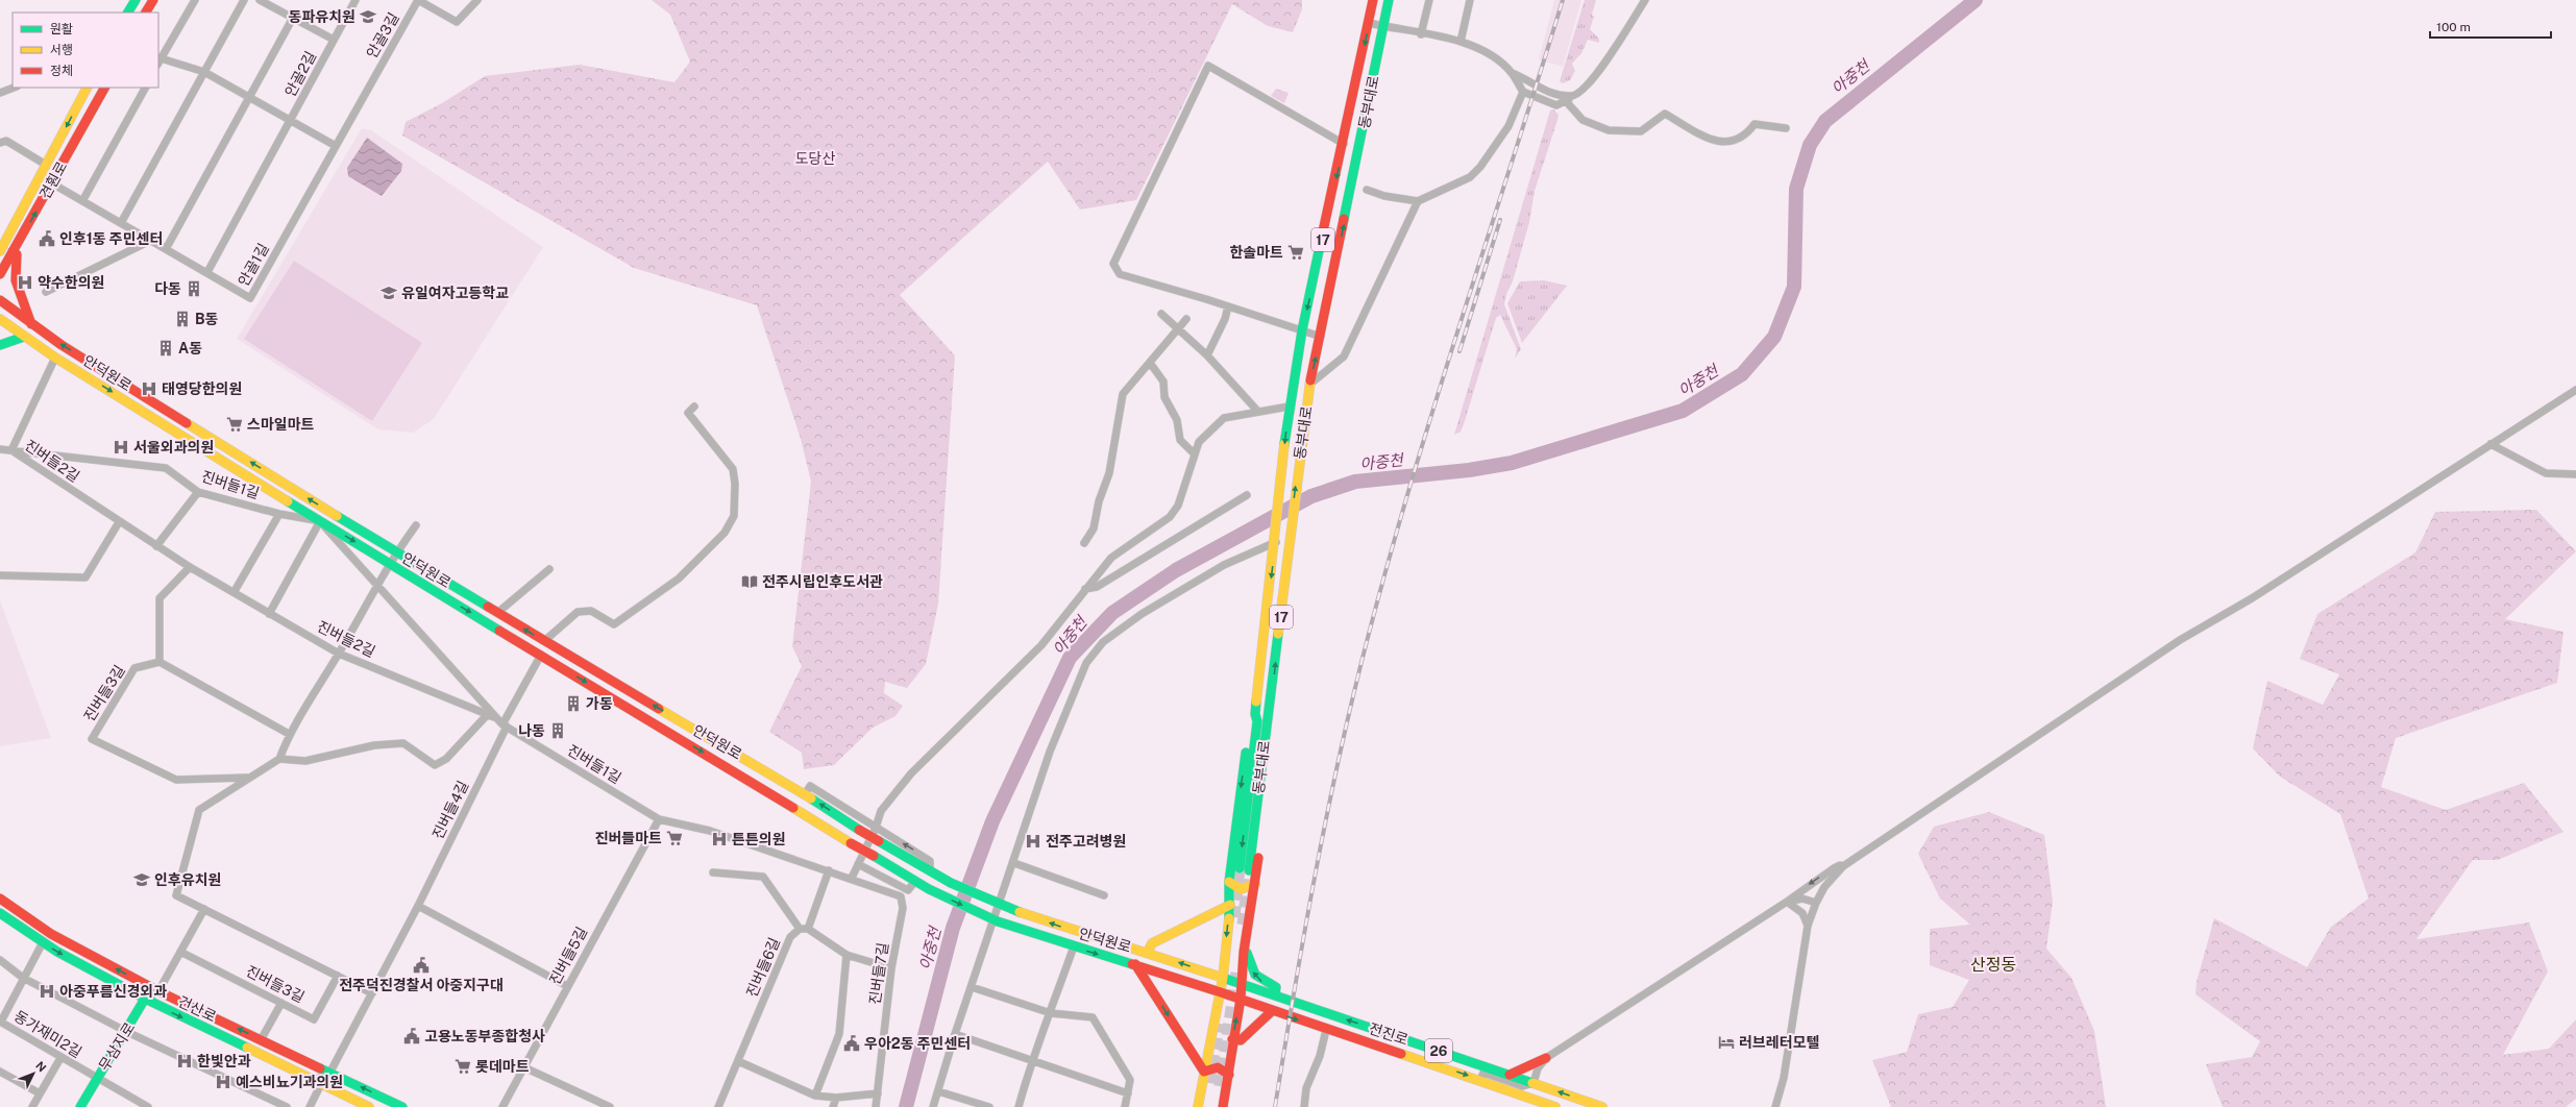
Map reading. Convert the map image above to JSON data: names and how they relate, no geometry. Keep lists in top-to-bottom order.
{
  "streets": {
    "street": [
      "안골3길",
      "안골2길",
      "동부대로",
      "견훤로",
      "17",
      "안골1길",
      "안덕원로",
      "진버들2길",
      "진버들1길",
      "진버들3길",
      "진버들4길",
      "진버들5길",
      "진버들6길",
      "진버들7길",
      "건산로",
      "동가재미2길",
      "전진로",
      "무삼지로",
      "26"
    ]
  },
  "crossings": [
    ["안골3길", "안골2길"],
    ["안골3길", "안골1길"],
    ["안골2길", "안골1길"],
    ["견훤로", "안골1길"],
    ["안덕원로", "진버들1길"],
    ["안덕원로", "진버들4길"],
    ["안덕원로", "전진로"],
    ["진버들2길", "진버들1길"],
    ["진버들2길", "진버들4길"],
    ["진버들1길", "진버들4길"],
    ["진버들1길", "진버들5길"],
    ["진버들1길", "진버들7길"],
    ["진버들3길", "진버들4길"],
    ["진버들4길", "건산로"],
    ["건산로", "무삼지로"],
    ["동가재미2길", "무삼지로"]
  ],
  "districts": ["산정동"],
  "water": ["아중천"],
  "parks": ["도당산"],
  "places": {
    "school or university": ["동파유치원", "유일여자고등학교", "인후유치원"],
    "public building": [
      "인후1동 주민센터",
      "전주덕진경찰서 아중지구대",
      "고용노동부종합청사",
      "우아2동 주민센터"
    ],
    "supermarket": [
      "한솔마트",
      "스마일마트",
      "진버들마트",
      "롯데마트"
    ],
    "hospital": [
      "약수한의원",
      "태영당한의원",
      "서울외과의원",
      "튼튼의원",
      "전주고려병원",
      "아중푸름신경외과",
      "한빛안과",
      "예스비뇨기과의원"
    ],
    "building": [
      "다동",
      "B동",
      "A동",
      "가동",
      "나동"
    ],
    "library": ["전주시립인후도서관"],
    "hotel": ["러브레터모텔"]
  },
  "legend": ["원활", "서행", "정체"],
  "scale_bar": "100 m",
  "north": "top right"
}
